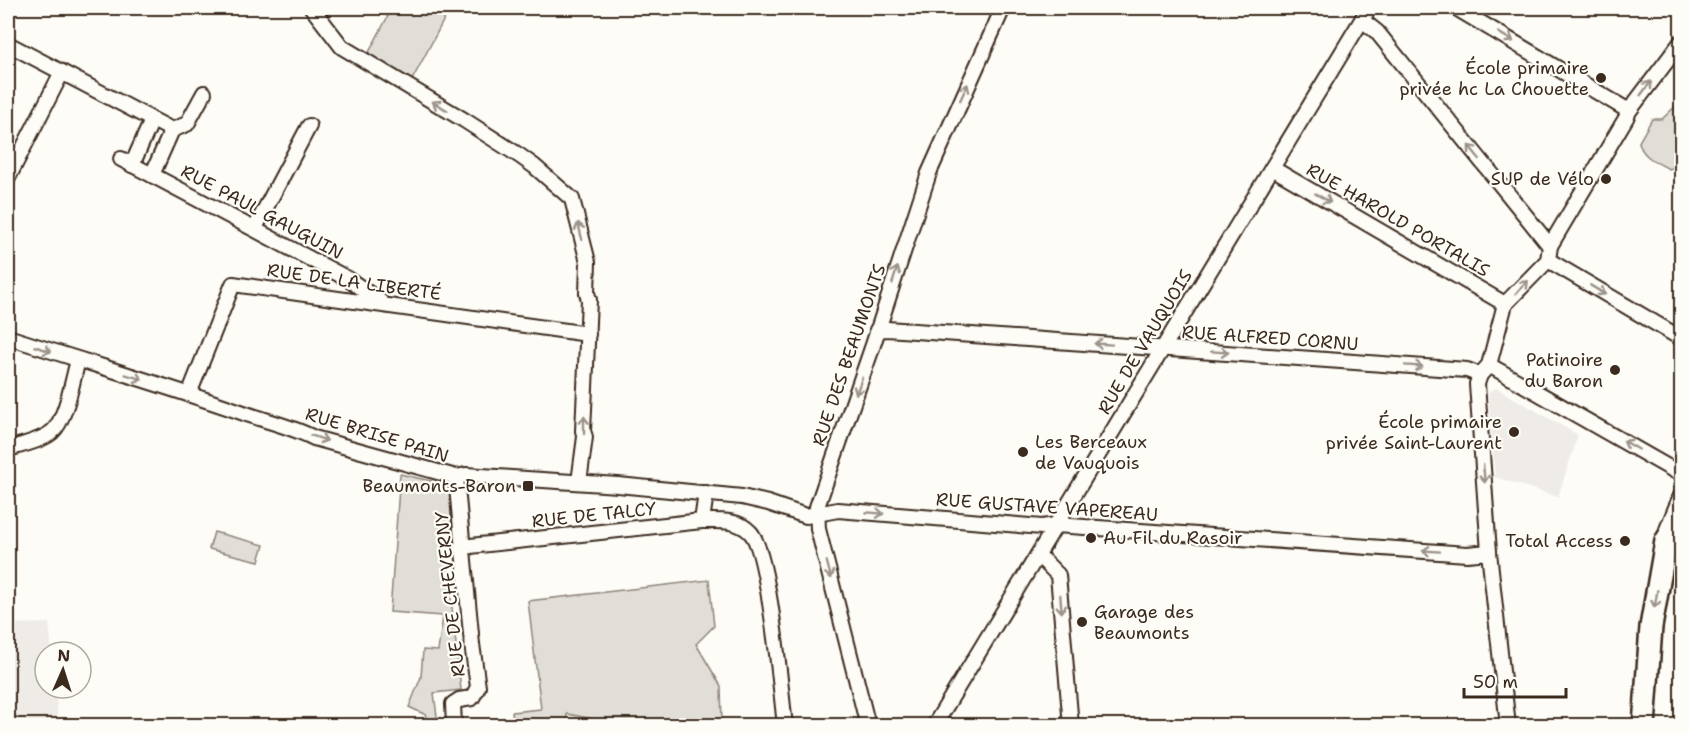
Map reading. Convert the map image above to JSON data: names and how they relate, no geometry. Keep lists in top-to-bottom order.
{
  "streets": {
    "street": [
      "RUE PAUL GAUGUIN",
      "RUE HAROLD PORTALIS",
      "RUE DE LA LIBERTÉ",
      "RUE ALFRED CORNU",
      "RUE DE VAUQUOIS",
      "RUE DES BEAUMONTS",
      "RUE BRISE PAIN",
      "RUE GUSTAVE VAPEREAU",
      "RUE DE TALCY",
      "RUE DE CHEVERNY"
    ]
  },
  "crossings": [
    ["RUE PAUL GAUGUIN", "RUE DE LA LIBERTÉ"],
    ["RUE HAROLD PORTALIS", "RUE DE VAUQUOIS"],
    ["RUE DE LA LIBERTÉ", "RUE BRISE PAIN"],
    ["RUE ALFRED CORNU", "RUE DE VAUQUOIS"],
    ["RUE ALFRED CORNU", "RUE DES BEAUMONTS"],
    ["RUE DE VAUQUOIS", "RUE GUSTAVE VAPEREAU"],
    ["RUE DES BEAUMONTS", "RUE BRISE PAIN"],
    ["RUE DES BEAUMONTS", "RUE GUSTAVE VAPEREAU"],
    ["RUE BRISE PAIN", "RUE GUSTAVE VAPEREAU"],
    ["RUE BRISE PAIN", "RUE DE CHEVERNY"],
    ["RUE DE TALCY", "RUE DE CHEVERNY"]
  ],
  "one_way": ["RUE BRISE PAIN"],
  "places": {
    "other": [
      "École primaire privée hc La Chouette",
      "SUP de Vélo",
      "Patinoire du Baron",
      "École primaire privée Saint-Laurent",
      "Les Berceaux de Vauquois",
      "Au Fil du Rasoir",
      "Total Access",
      "Garage des Beaumonts"
    ],
    "transit": ["Beaumonts-Baron"]
  },
  "scale_bar": "50 m",
  "north": "top"
}
